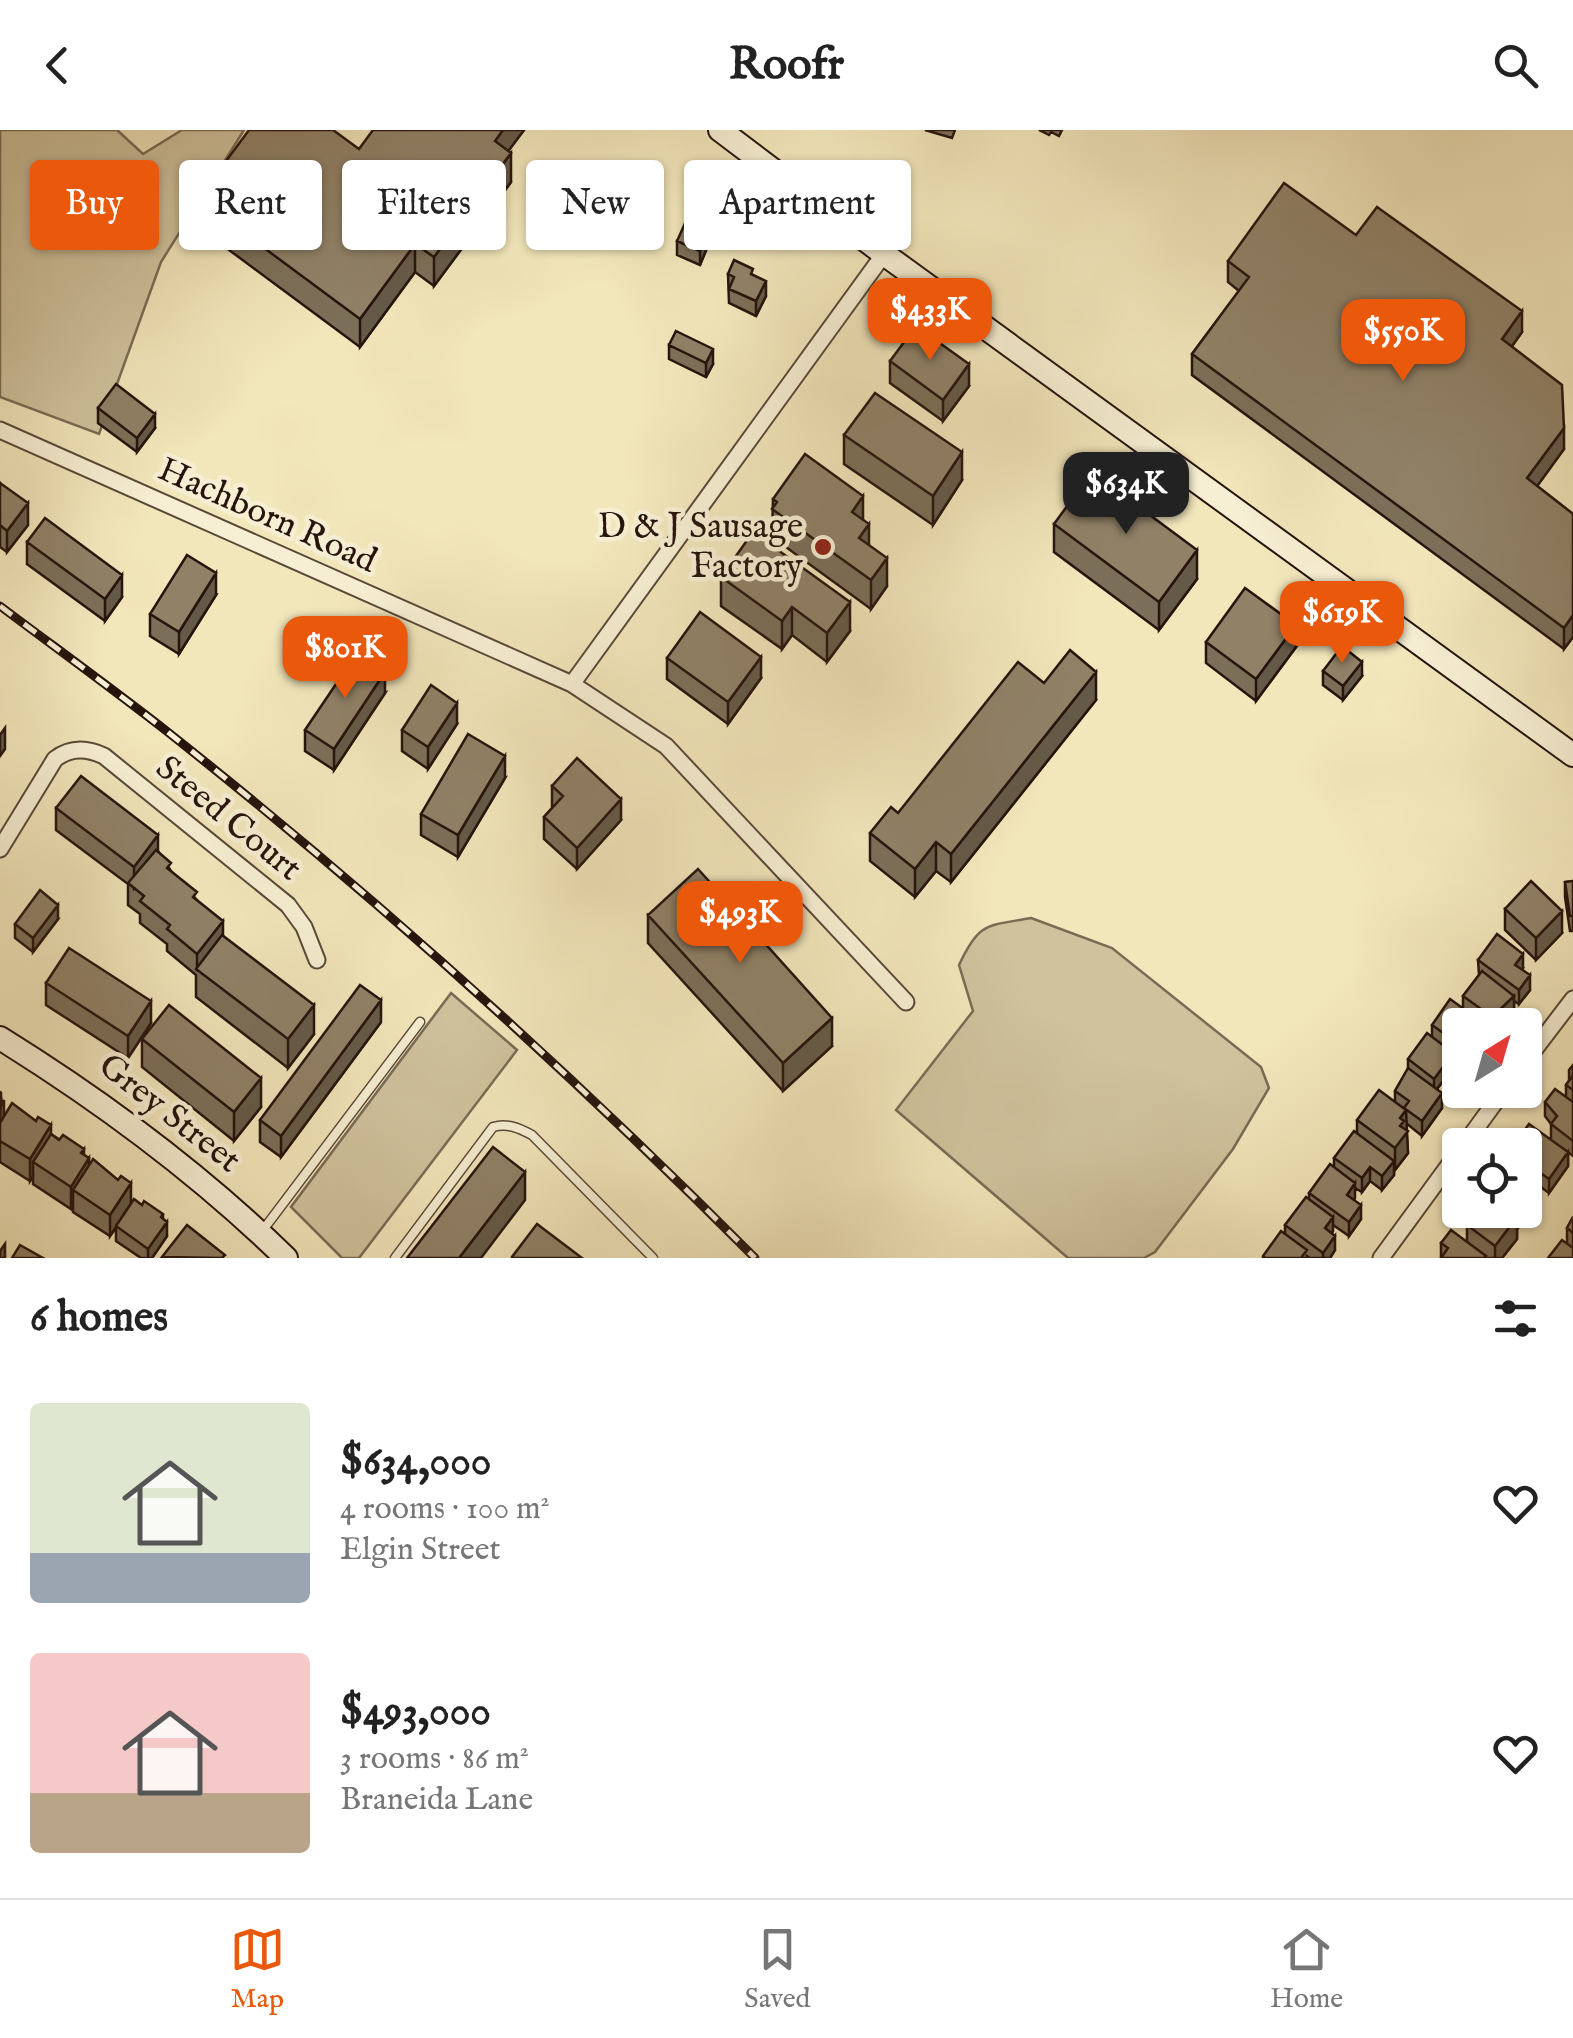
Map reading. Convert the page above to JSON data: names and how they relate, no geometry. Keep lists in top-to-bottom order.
{
  "streets": {
    "main road": ["Grey Street"],
    "street": ["Hachborn Road", "Steed Court"]
  },
  "places": ["D & J Sausage Factory"],
  "north": "top right",
  "page": {
    "header": "Roofr",
    "chip": [
      "Buy",
      "Rent",
      "Filters",
      "New",
      "Apartment"
    ],
    "price": [
      "$433K",
      "$550K",
      "$634K",
      "$619K",
      "$801K",
      "$493K"
    ],
    "heading": "6 homes",
    "list": [
      {
        "name": "$634,000",
        "note": "4 rooms · 100 m² · Elgin Street"
      },
      {
        "name": "$493,000",
        "note": "3 rooms · 86 m² · Braneida Lane"
      }
    ],
    "tabs": ["Map", "Saved", "Home"]
  }
}
